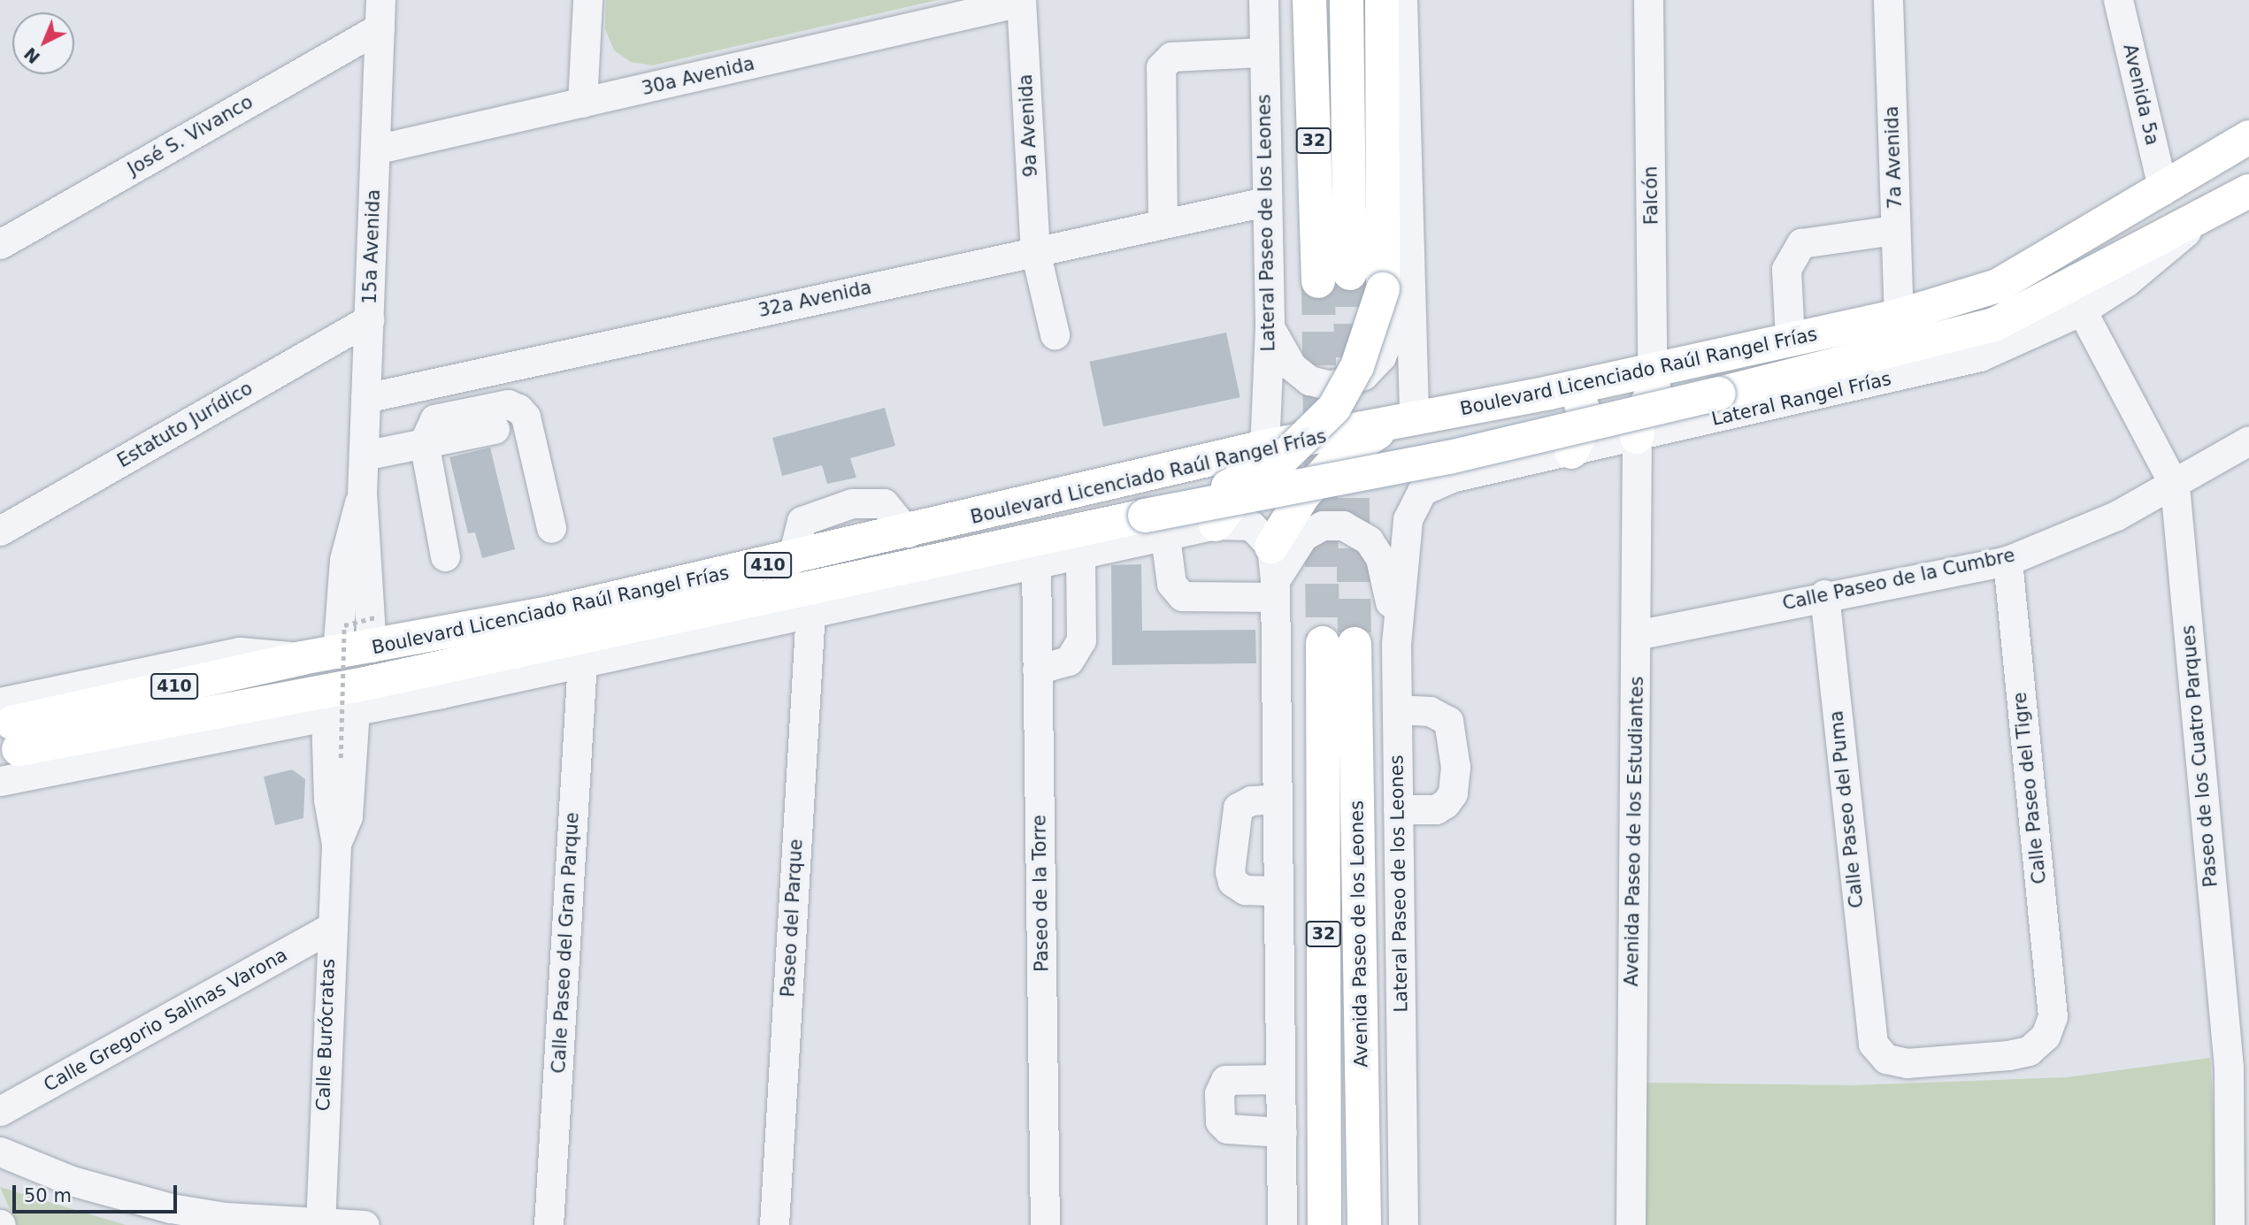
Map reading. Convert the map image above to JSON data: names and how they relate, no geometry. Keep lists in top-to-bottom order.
{
  "streets": {
    "main road": [
      "32",
      "Boulevard Licenciado Raúl Rangel Frías",
      "410",
      "Avenida Paseo de los Leones"
    ],
    "street": [
      "30a Avenida",
      "Avenida 5a",
      "9a Avenida",
      "José S. Vivanco",
      "7a Avenida",
      "Falcón",
      "Lateral Paseo de los Leones",
      "15a Avenida",
      "32a Avenida",
      "Lateral Rangel Frías",
      "Estatuto Jurídico",
      "Calle Paseo de la Cumbre",
      "Paseo de los Cuatro Parques",
      "Calle Paseo del Tigre",
      "Calle Paseo del Puma",
      "Avenida Paseo de los Estudiantes",
      "Paseo de la Torre",
      "Paseo del Parque",
      "Calle Paseo del Gran Parque",
      "Calle Gregorio Salinas Varona",
      "Calle Burócratas"
    ]
  },
  "crossings": [
    ["30a Avenida", "9a Avenida"],
    ["30a Avenida", "15a Avenida"],
    ["Avenida 5a", "Boulevard Licenciado Raúl Rangel Frías"],
    ["9a Avenida", "32a Avenida"],
    ["José S. Vivanco", "15a Avenida"],
    ["7a Avenida", "Boulevard Licenciado Raúl Rangel Frías"],
    ["Falcón", "Boulevard Licenciado Raúl Rangel Frías"],
    ["Lateral Paseo de los Leones", "32a Avenida"],
    ["Lateral Paseo de los Leones", "Boulevard Licenciado Raúl Rangel Frías"],
    ["Lateral Paseo de los Leones", "Lateral Rangel Frías"],
    ["15a Avenida", "32a Avenida"],
    ["15a Avenida", "Boulevard Licenciado Raúl Rangel Frías"],
    ["15a Avenida", "Estatuto Jurídico"],
    ["Boulevard Licenciado Raúl Rangel Frías", "Lateral Rangel Frías"],
    ["Boulevard Licenciado Raúl Rangel Frías", "410"],
    ["Boulevard Licenciado Raúl Rangel Frías", "Calle Burócratas"],
    ["Lateral Rangel Frías", "410"],
    ["Lateral Rangel Frías", "Paseo de los Cuatro Parques"],
    ["Lateral Rangel Frías", "Avenida Paseo de los Estudiantes"],
    ["Calle Paseo de la Cumbre", "Paseo de los Cuatro Parques"],
    ["Calle Paseo de la Cumbre", "Calle Paseo del Tigre"],
    ["Calle Paseo de la Cumbre", "Calle Paseo del Puma"],
    ["Calle Paseo de la Cumbre", "Avenida Paseo de los Estudiantes"],
    ["Calle Paseo del Tigre", "Calle Paseo del Puma"],
    ["Calle Gregorio Salinas Varona", "Calle Burócratas"]
  ],
  "scale_bar": "50 m",
  "north": "bottom left"
}
